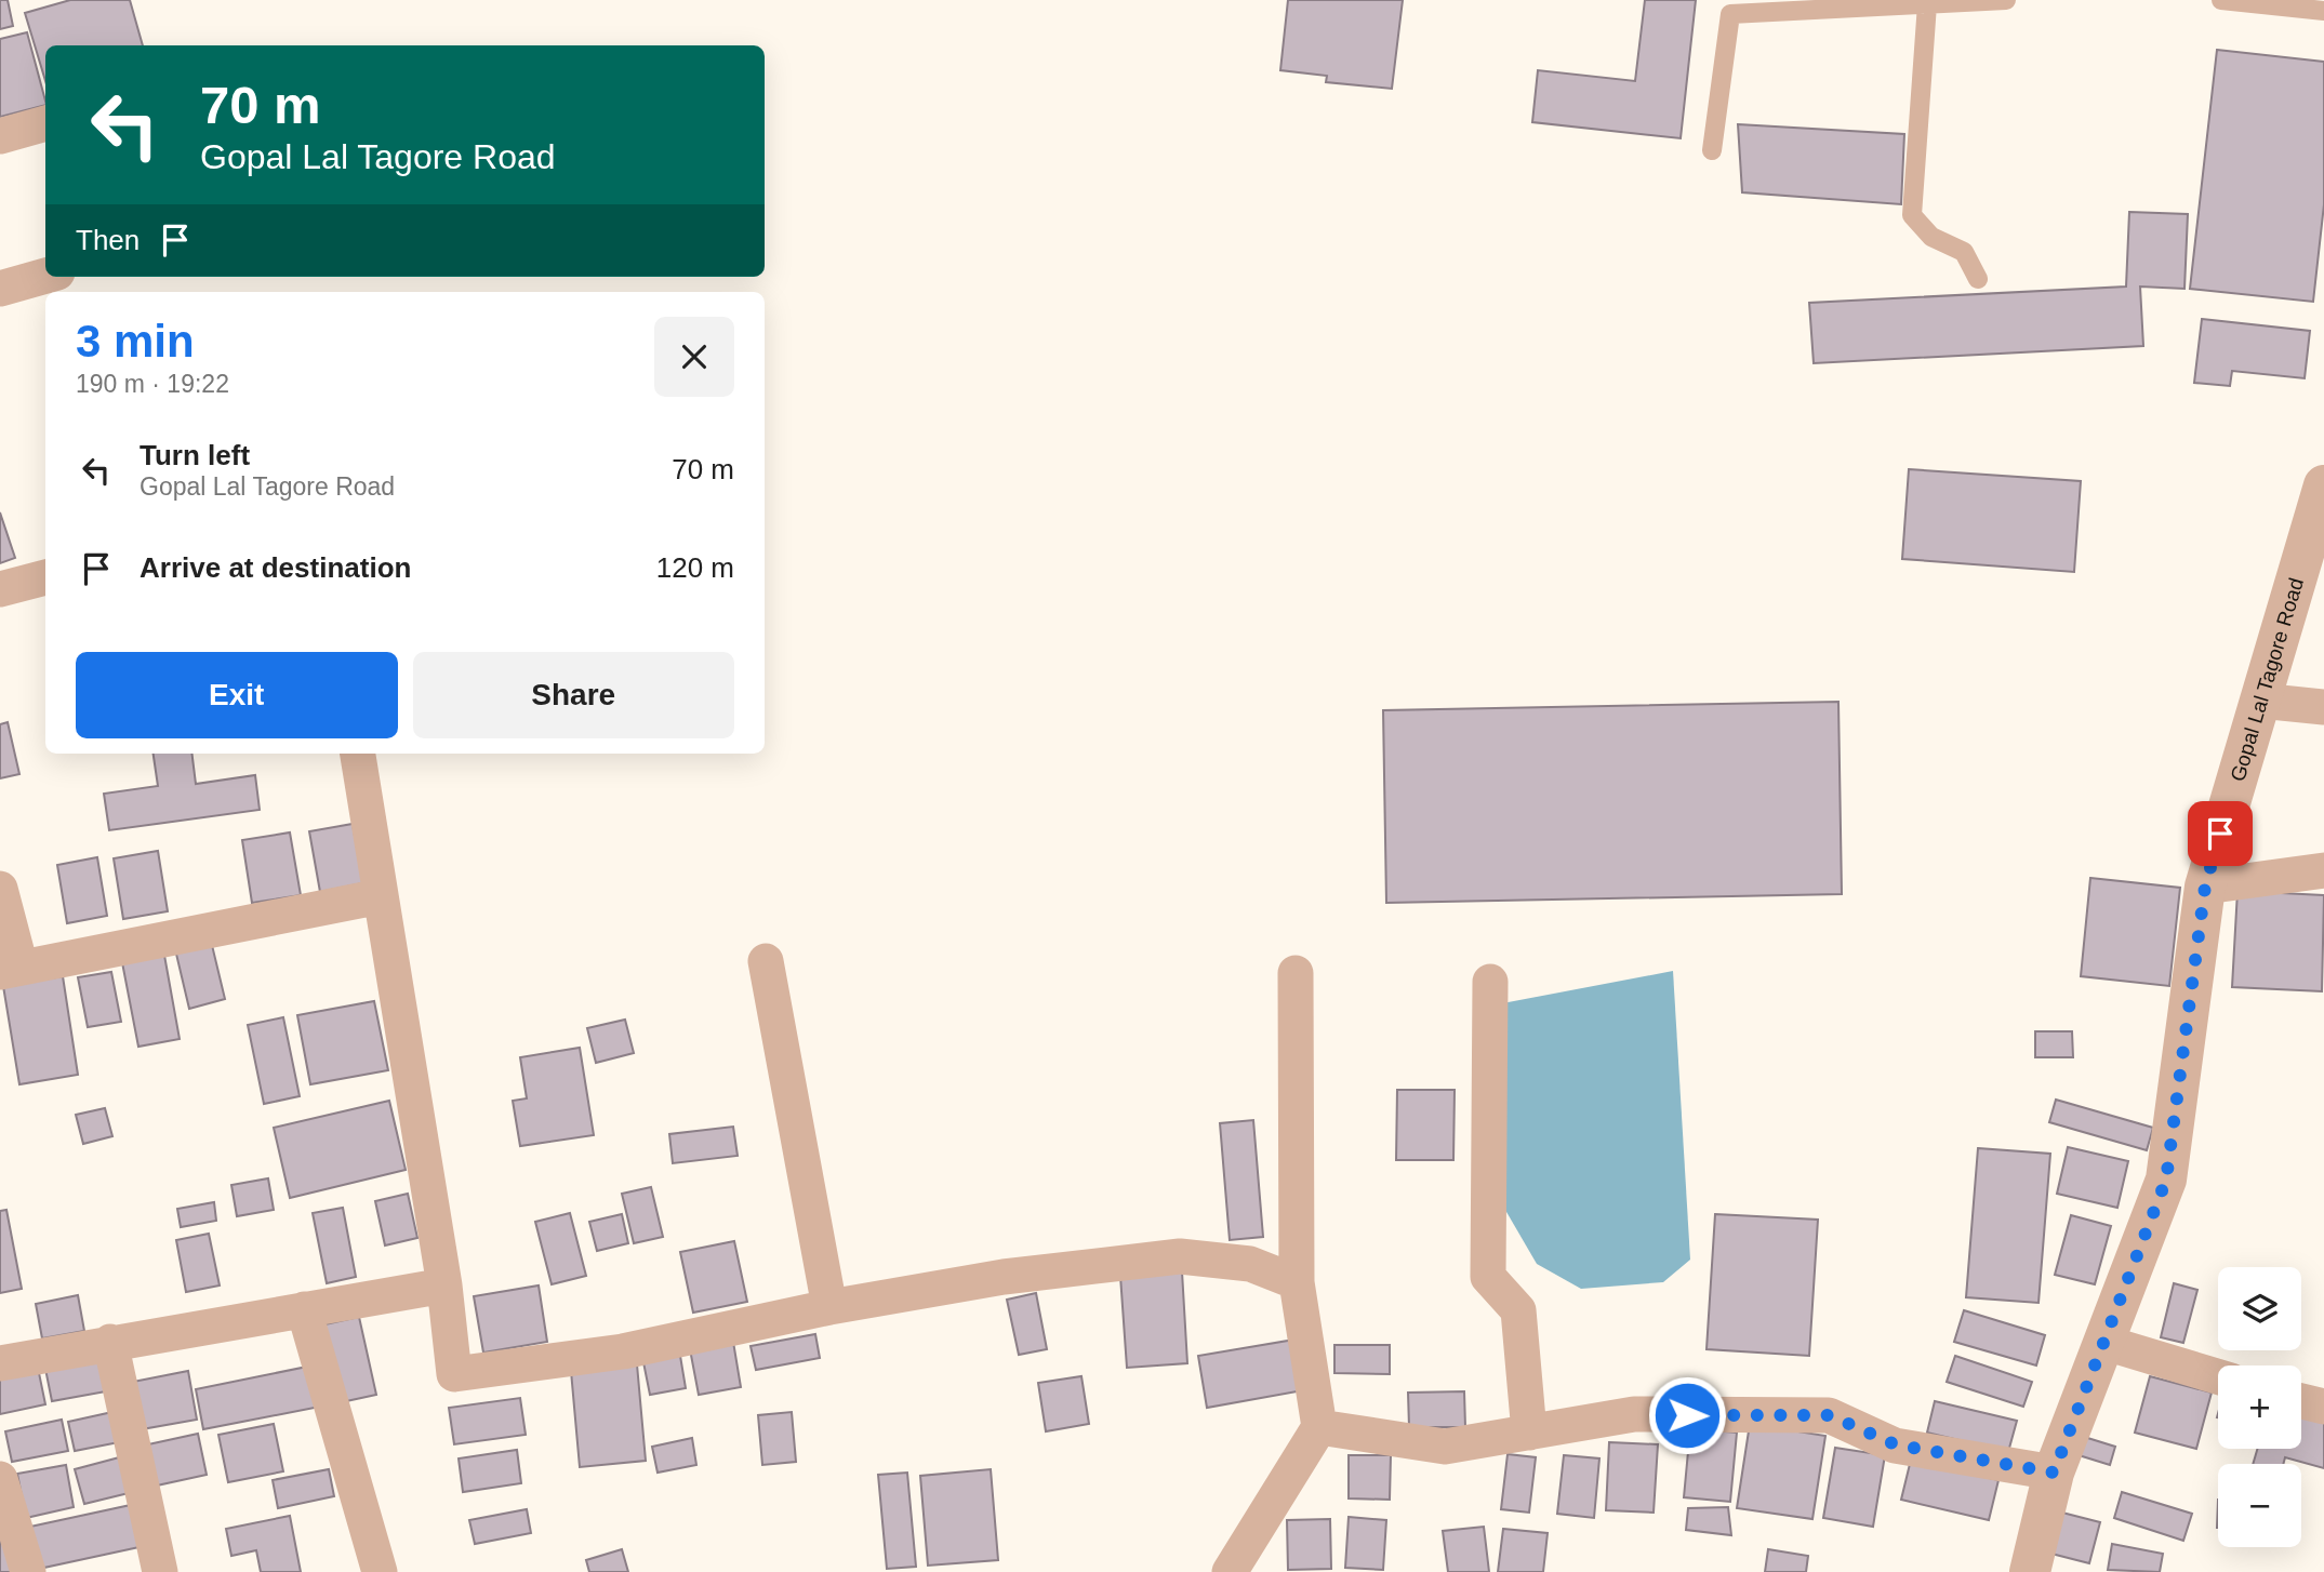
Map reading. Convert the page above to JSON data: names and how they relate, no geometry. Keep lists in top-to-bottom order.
{
  "streets": {
    "street": ["Gopal Lal Tagore Road"]
  },
  "page": {
    "turn": ["70 m", "Gopal Lal Tagore Road"],
    "then": "Then",
    "heading": ["3 min", "190 m · 19:22"],
    "list": [
      {
        "name": "Turn left",
        "note": "Gopal Lal Tagore Road",
        "value": "70 m"
      },
      {
        "name": "Arrive at destination",
        "value": "120 m"
      }
    ],
    "buttons": ["Exit", "Share"],
    "map_buttons": ["+", "−"]
  }
}
